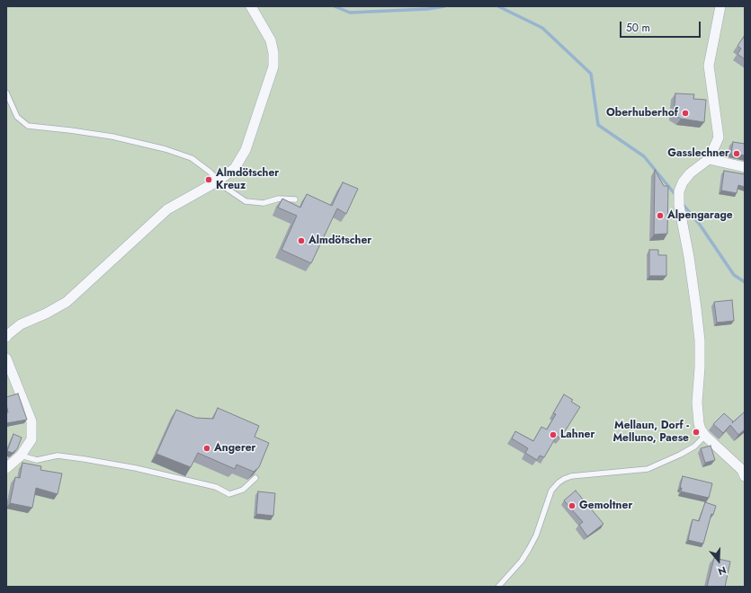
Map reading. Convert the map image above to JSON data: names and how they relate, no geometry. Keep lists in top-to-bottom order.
{
  "places": [
    "Oberhuberhof",
    "Gasslechner",
    "Almdötscher Kreuz",
    "Alpengarage",
    "Almdötscher",
    "Mellaun, Dorf - Melluno, Paese",
    "Lahner",
    "Angerer",
    "Gemoltner"
  ],
  "scale_bar": "50 m",
  "north": "bottom"
}
